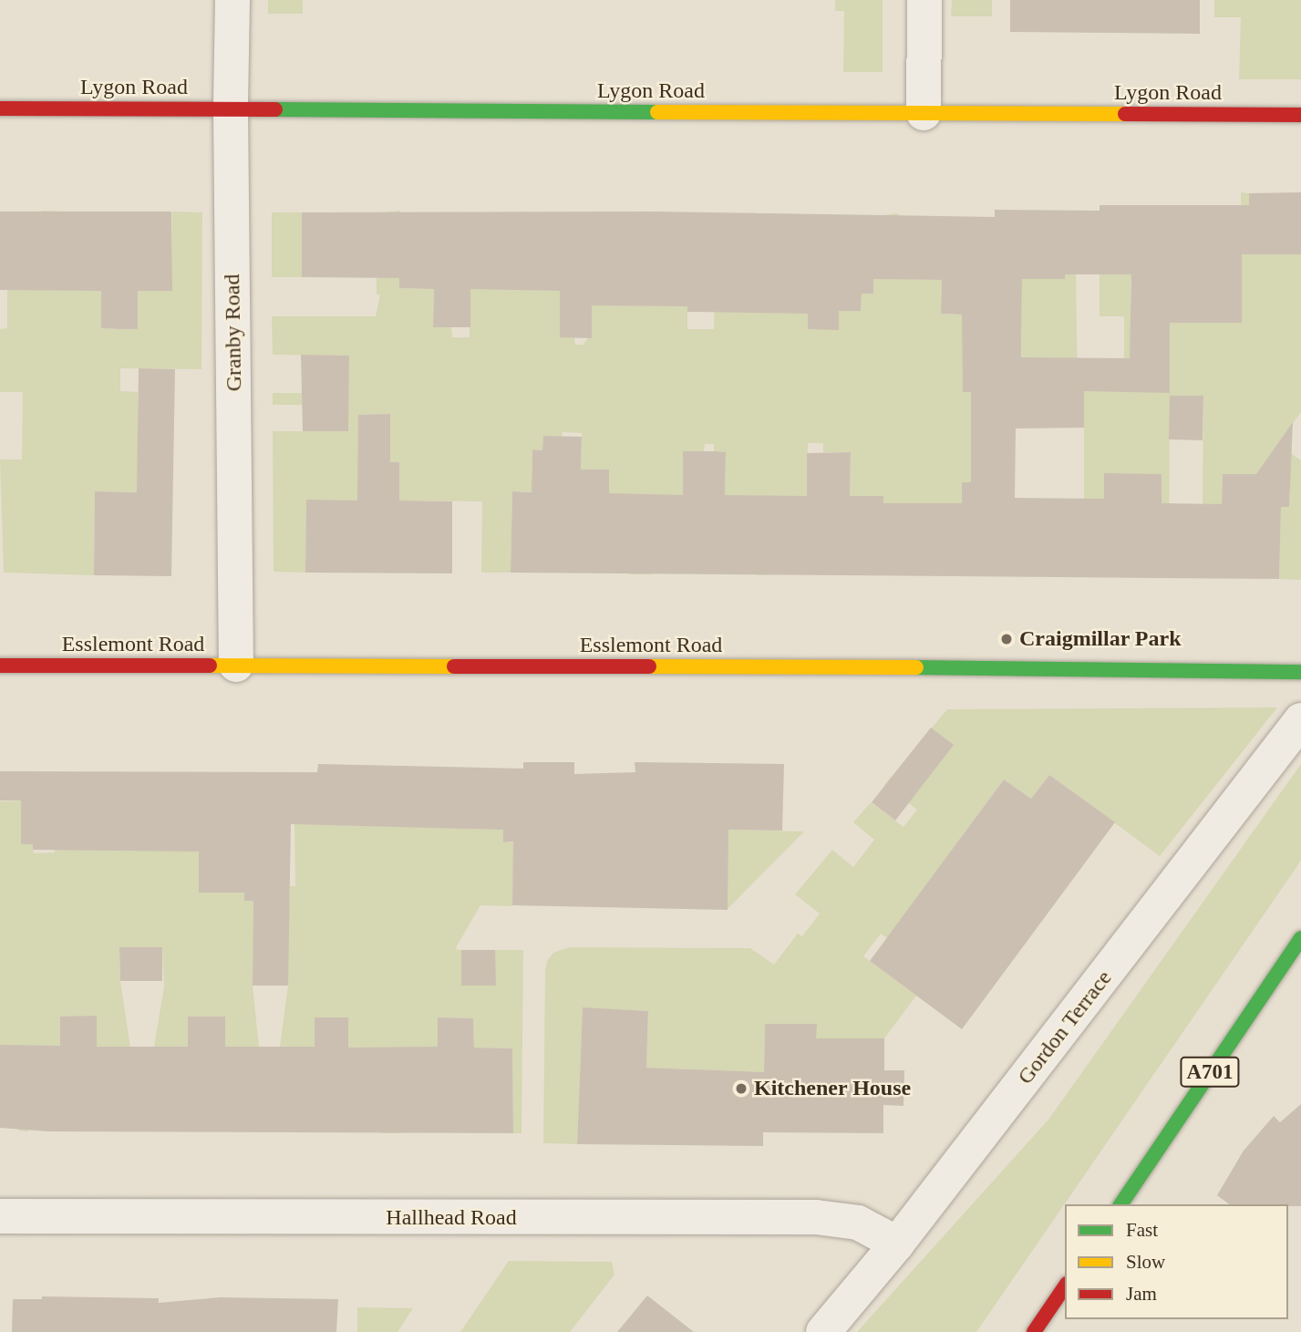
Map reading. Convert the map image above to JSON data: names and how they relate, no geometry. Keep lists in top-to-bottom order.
{
  "streets": {
    "street": [
      "Lygon Road",
      "Granby Road",
      "Esslemont Road",
      "Gordon Terrace",
      "A701",
      "Hallhead Road"
    ]
  },
  "crossings": [
    ["Lygon Road", "Granby Road"],
    ["Granby Road", "Esslemont Road"],
    ["Gordon Terrace", "Hallhead Road"]
  ],
  "places": ["Craigmillar Park", "Kitchener House"],
  "legend": ["Fast", "Slow", "Jam"]
}
